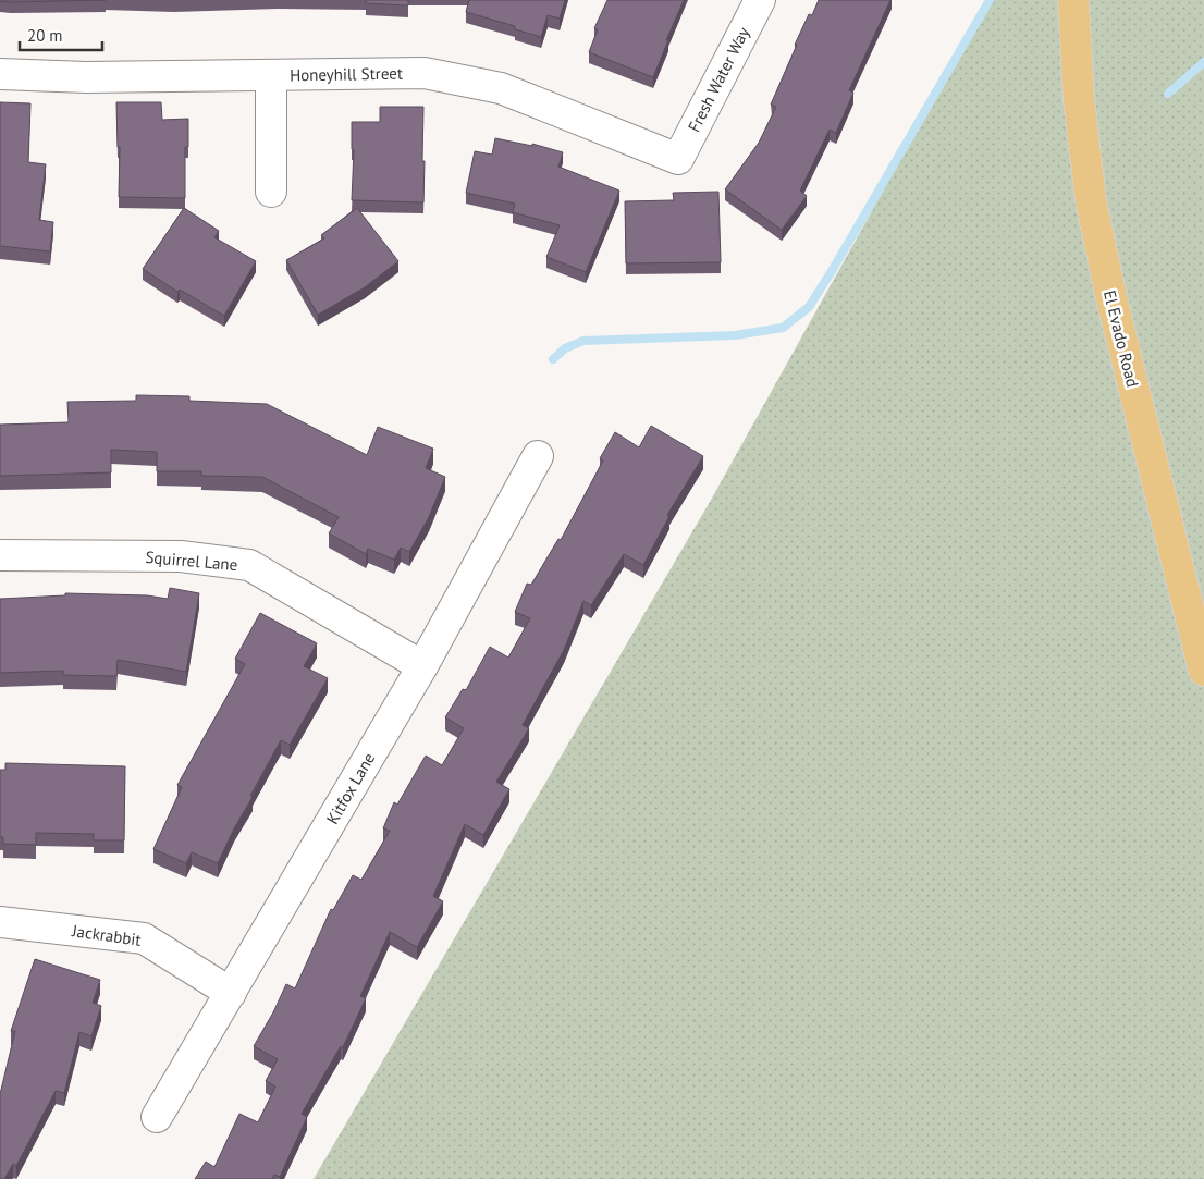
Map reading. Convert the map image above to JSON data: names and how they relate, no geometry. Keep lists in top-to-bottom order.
{
  "streets": {
    "main road": ["El Evado Road"],
    "street": [
      "Honeyhill Street",
      "Fresh Water Way",
      "Squirrel Lane",
      "Kitfox Lane",
      "Jackrabbit"
    ]
  },
  "crossings": [
    ["Honeyhill Street", "Fresh Water Way"],
    ["Squirrel Lane", "Kitfox Lane"],
    ["Kitfox Lane", "Jackrabbit"]
  ],
  "scale_bar": "20 m"
}
